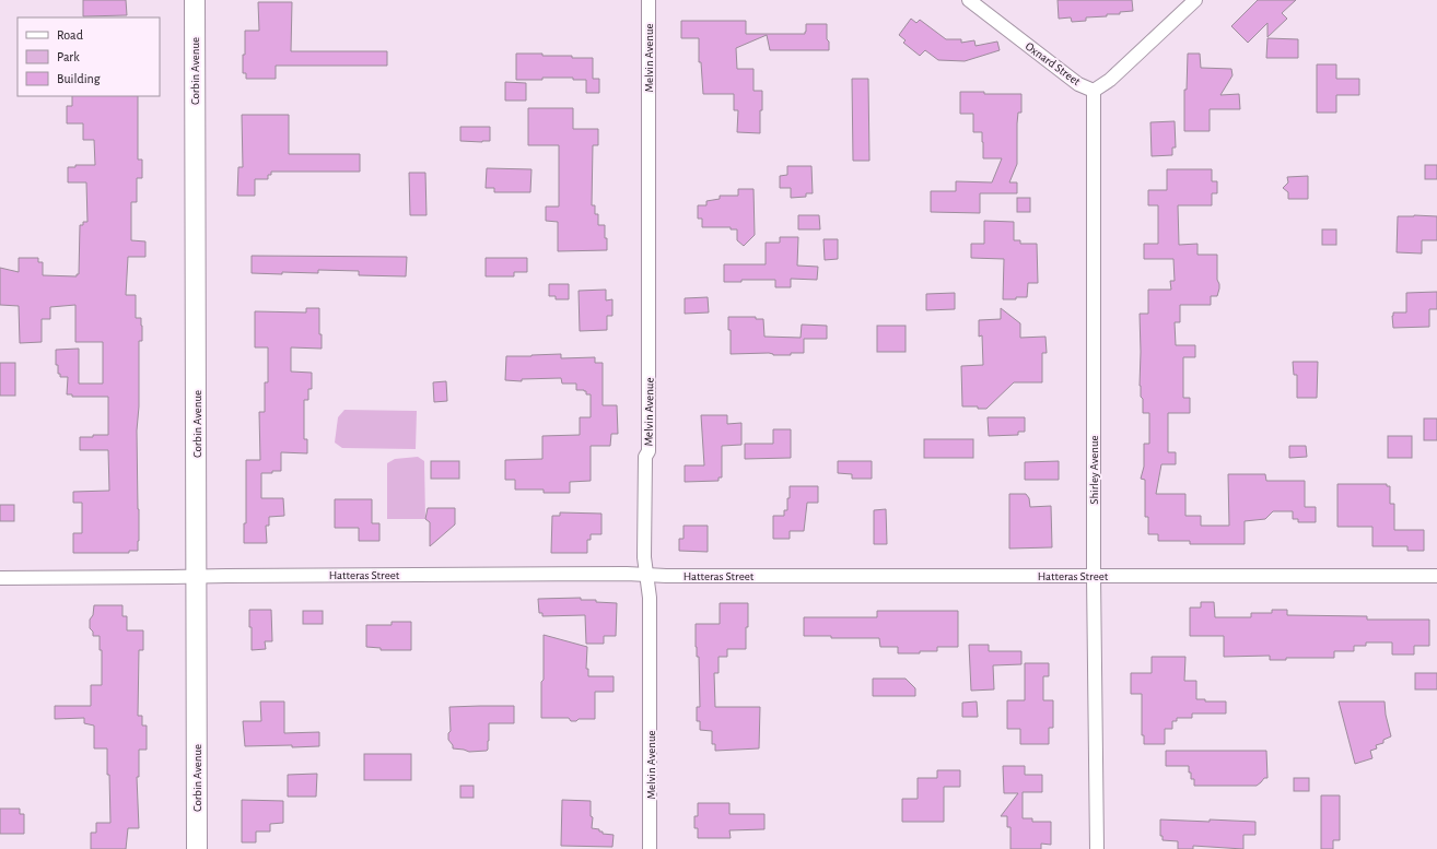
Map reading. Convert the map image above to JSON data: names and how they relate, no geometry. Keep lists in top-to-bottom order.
{
  "streets": {
    "main road": ["Corbin Avenue"],
    "street": [
      "Melvin Avenue",
      "Oxnard Street",
      "Shirley Avenue",
      "Hatteras Street"
    ]
  },
  "crossings": [
    ["Melvin Avenue", "Hatteras Street"],
    ["Oxnard Street", "Shirley Avenue"],
    ["Corbin Avenue", "Hatteras Street"],
    ["Shirley Avenue", "Hatteras Street"]
  ],
  "legend": ["Road", "Park", "Building"]
}
